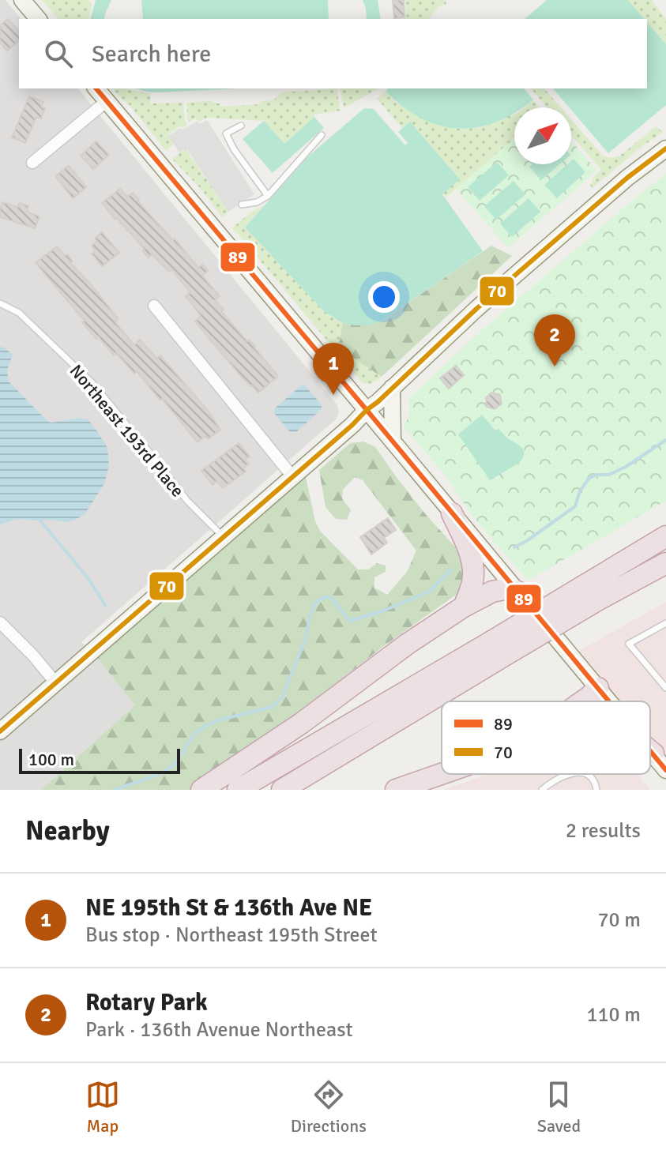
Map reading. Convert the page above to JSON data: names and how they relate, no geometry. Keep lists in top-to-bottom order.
{
  "streets": {
    "lane": ["Northeast 193rd Place"]
  },
  "lines": ["transit line 89", "transit line 70"],
  "legend": ["89", "70"],
  "scale_bar": "100 m",
  "north": "top right",
  "page": {
    "search": "Search here",
    "pins": ["2", "1"],
    "scale": "100 m",
    "heading": ["Nearby", "2 results"],
    "list": [
      {
        "mark": "1",
        "name": "NE 195th St & 136th Ave NE",
        "note": "Bus stop · Northeast 195th Street",
        "value": "70 m"
      },
      {
        "mark": "2",
        "name": "Rotary Park",
        "note": "Park · 136th Avenue Northeast",
        "value": "110 m"
      }
    ],
    "nav": ["Map", "Directions", "Saved"]
  }
}
